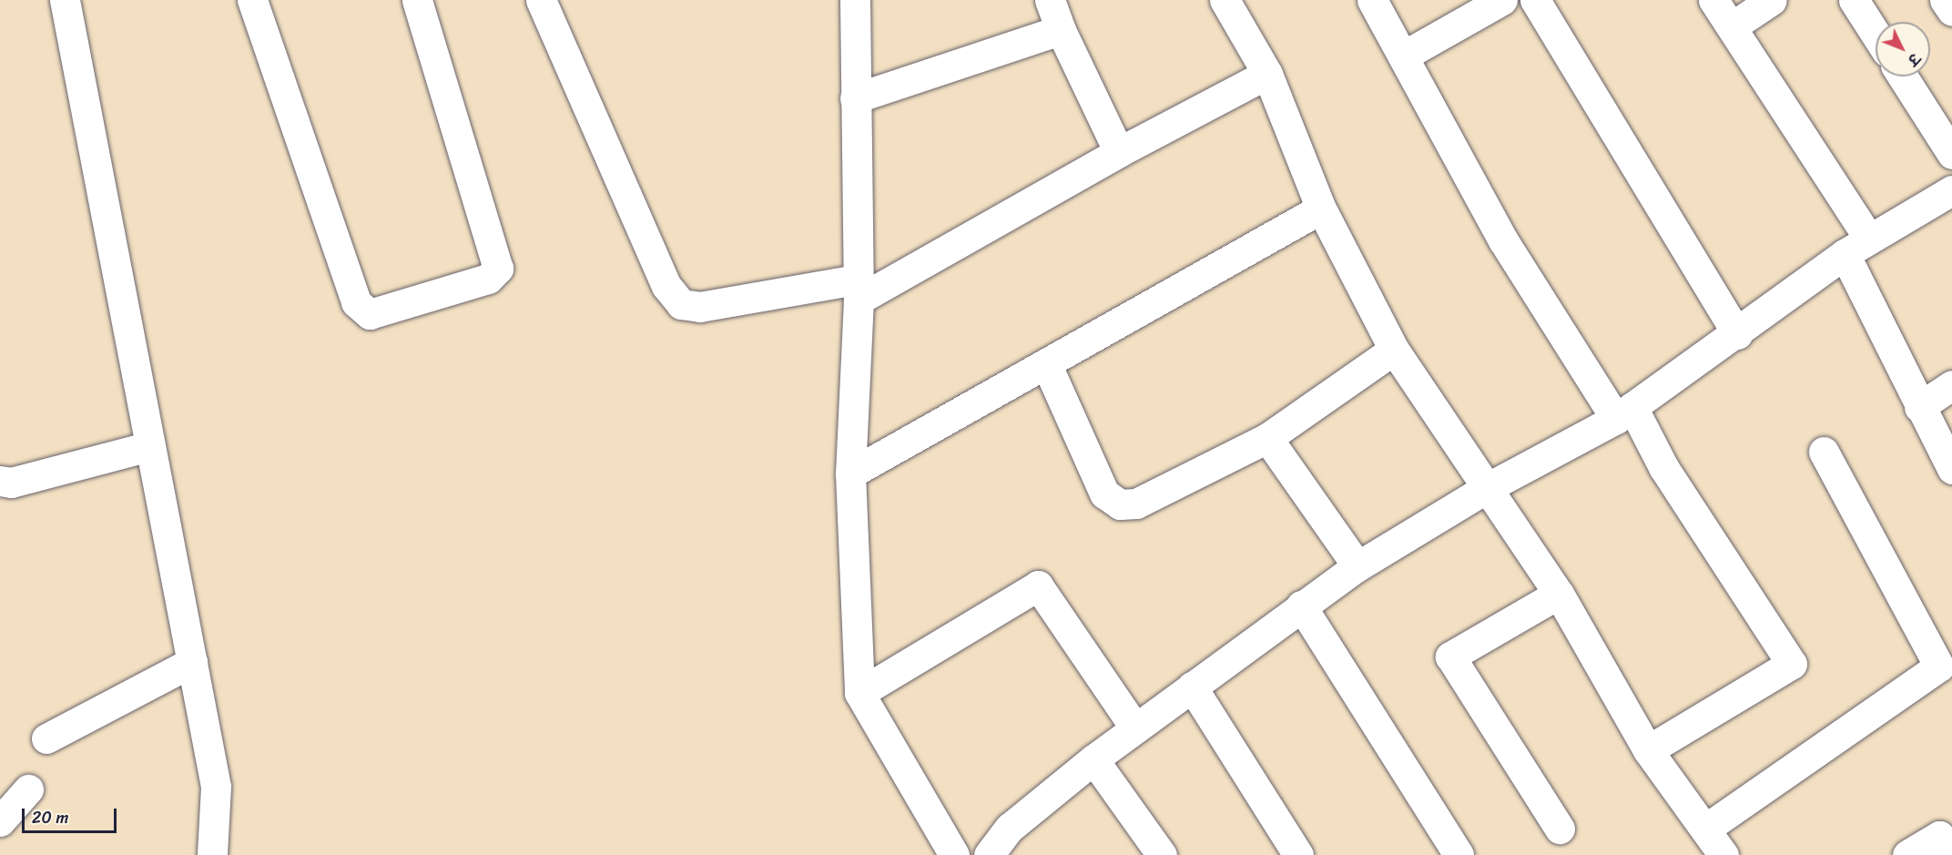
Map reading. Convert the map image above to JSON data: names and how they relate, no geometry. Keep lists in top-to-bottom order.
{
  "scale_bar": "20 m",
  "north": "bottom right"
}
